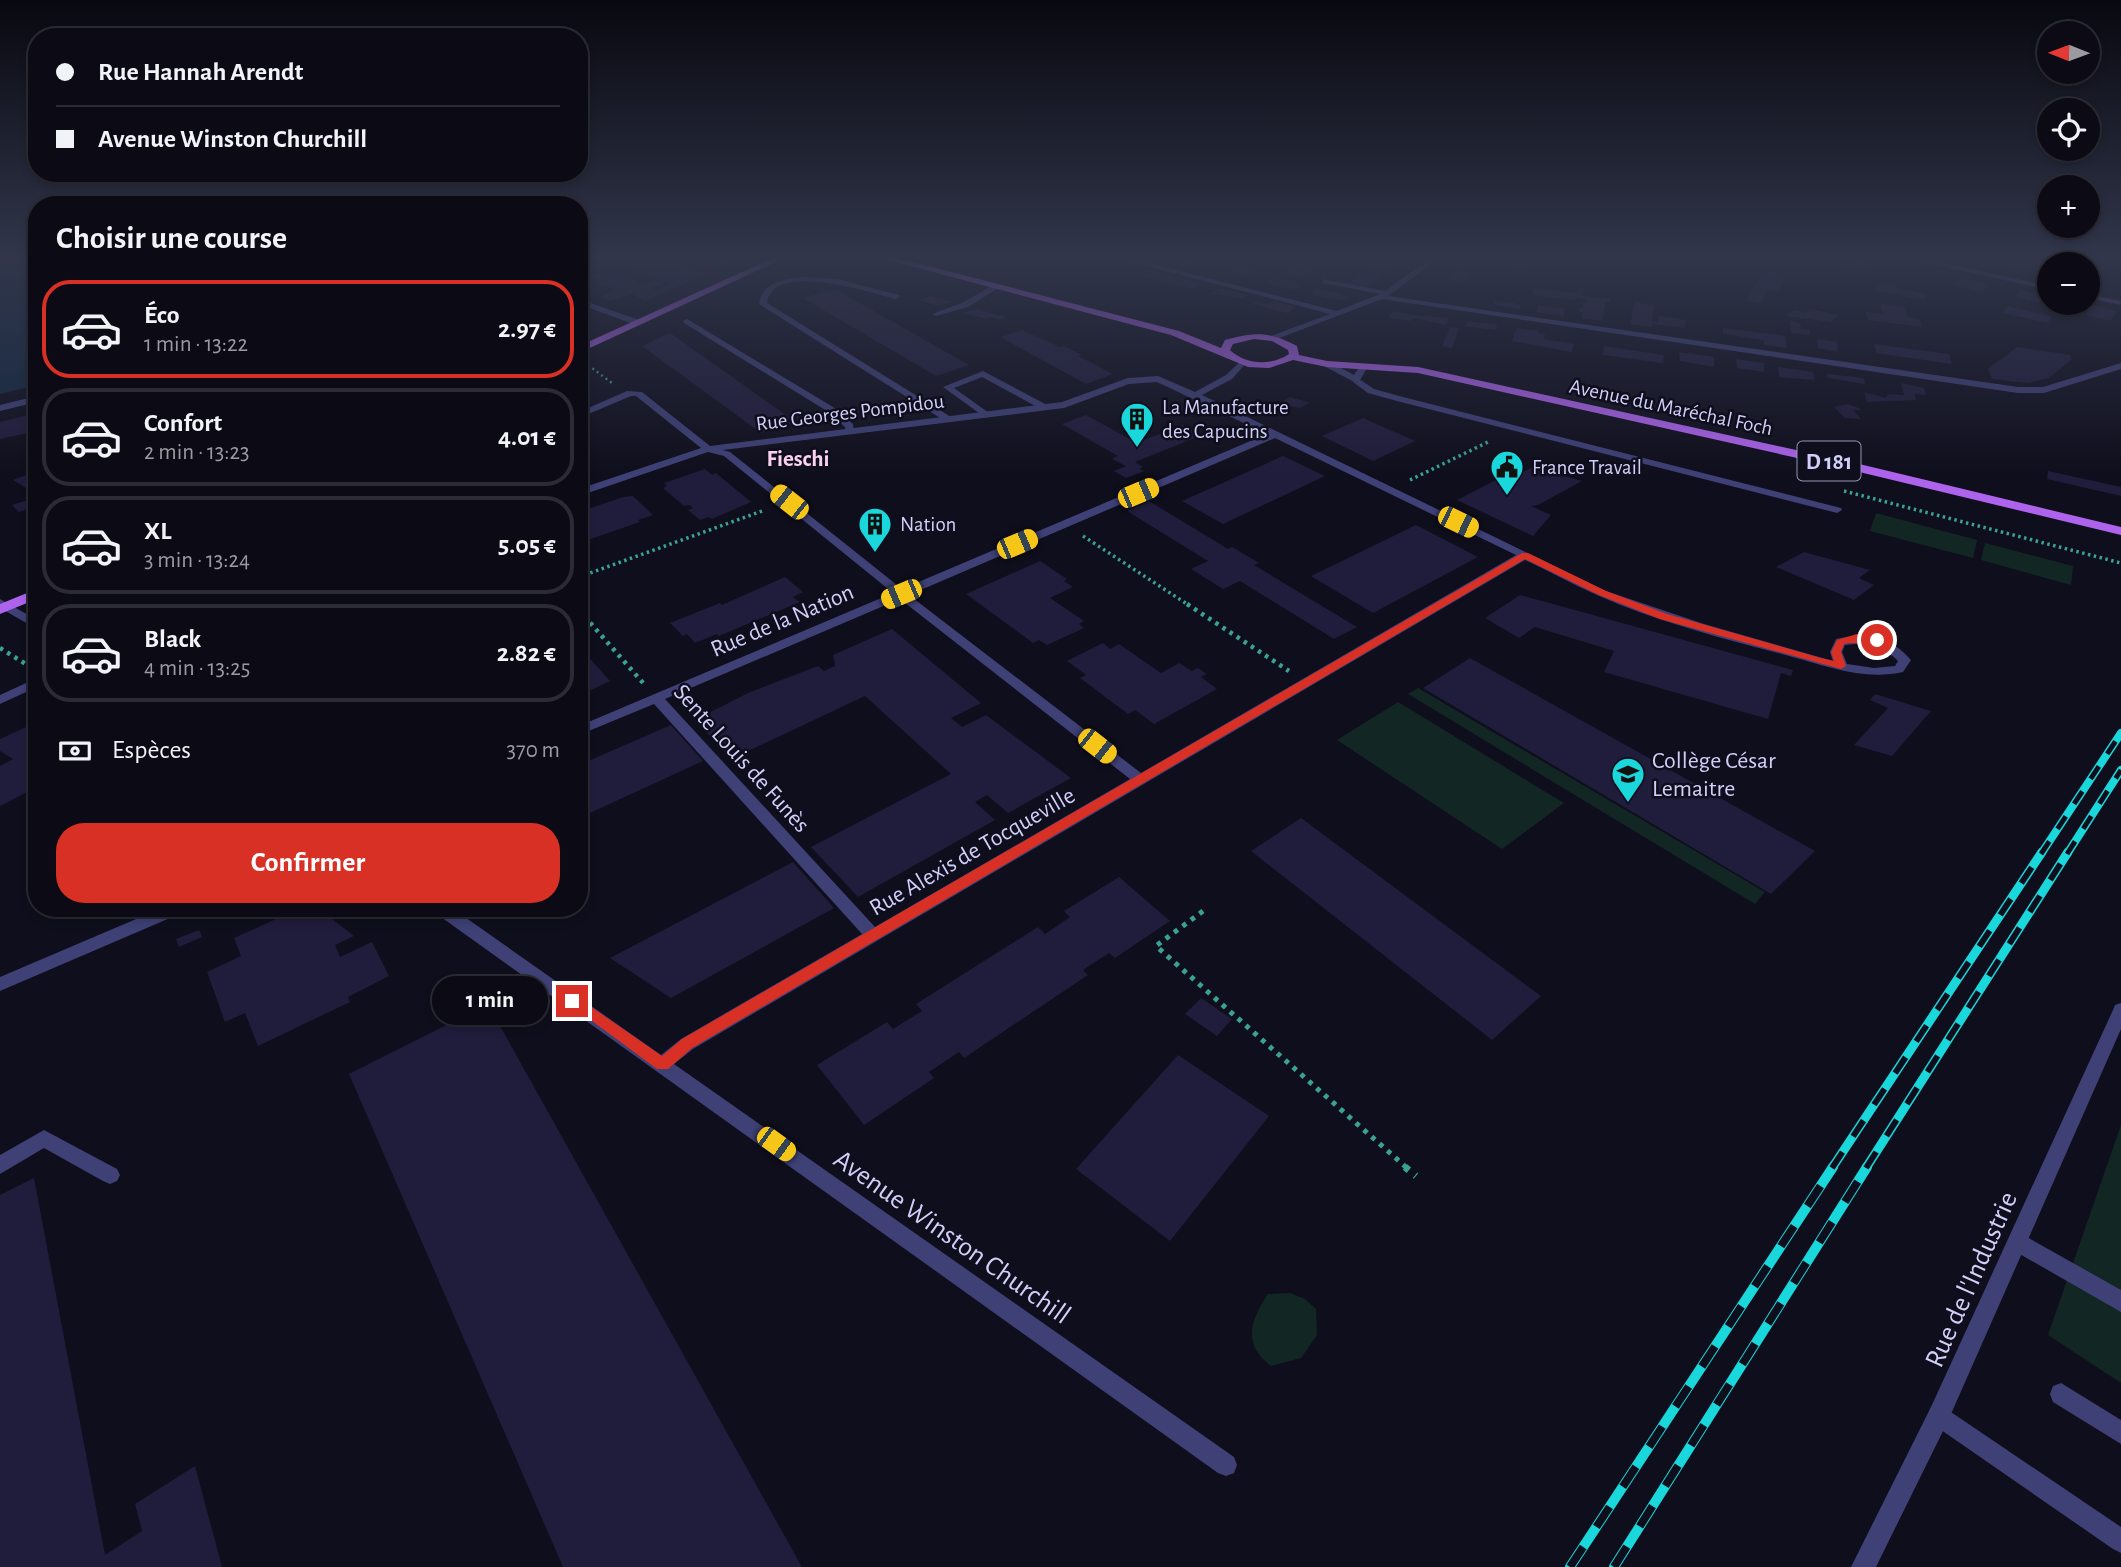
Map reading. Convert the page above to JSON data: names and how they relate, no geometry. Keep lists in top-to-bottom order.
{
  "streets": {
    "main road": ["Avenue du Maréchal Foch", "D 181"],
    "street": [
      "Rue Georges Pompidou",
      "Rue de la Nation",
      "Sente Louis de Funès",
      "Rue Alexis de Tocqueville",
      "Avenue Winston Churchill",
      "Rue de l'Industrie"
    ]
  },
  "crossings": [
    ["Rue Georges Pompidou", "Rue de la Nation"],
    ["Rue Georges Pompidou", "Rue Alexis de Tocqueville"],
    ["Rue de la Nation", "Sente Louis de Funès"],
    ["Sente Louis de Funès", "Rue Alexis de Tocqueville"],
    ["Rue Alexis de Tocqueville", "Avenue Winston Churchill"]
  ],
  "districts": ["Fieschi"],
  "places": {
    "building": ["La Manufacture des Capucins", "Nation"],
    "public building": ["France Travail"],
    "school or university": ["Collège César Lemaitre"]
  },
  "north": "left",
  "page": {
    "map_buttons": ["+", "−"],
    "banner": ["Rue Hannah Arendt", "Avenue Winston Churchill"],
    "heading": "Choisir une course",
    "list": [
      {
        "name": "Éco",
        "note": "1 min · 13:22",
        "value": "2.97 €"
      },
      {
        "name": "Confort",
        "note": "2 min · 13:23",
        "value": "4.01 €"
      },
      {
        "name": "XL",
        "note": "3 min · 13:24",
        "value": "5.05 €"
      },
      {
        "name": "Black",
        "note": "4 min · 13:25",
        "value": "2.82 €"
      }
    ],
    "pay": ["Espèces", "370 m"],
    "buttons": "Confirmer",
    "bubble": "1 min"
  }
}
